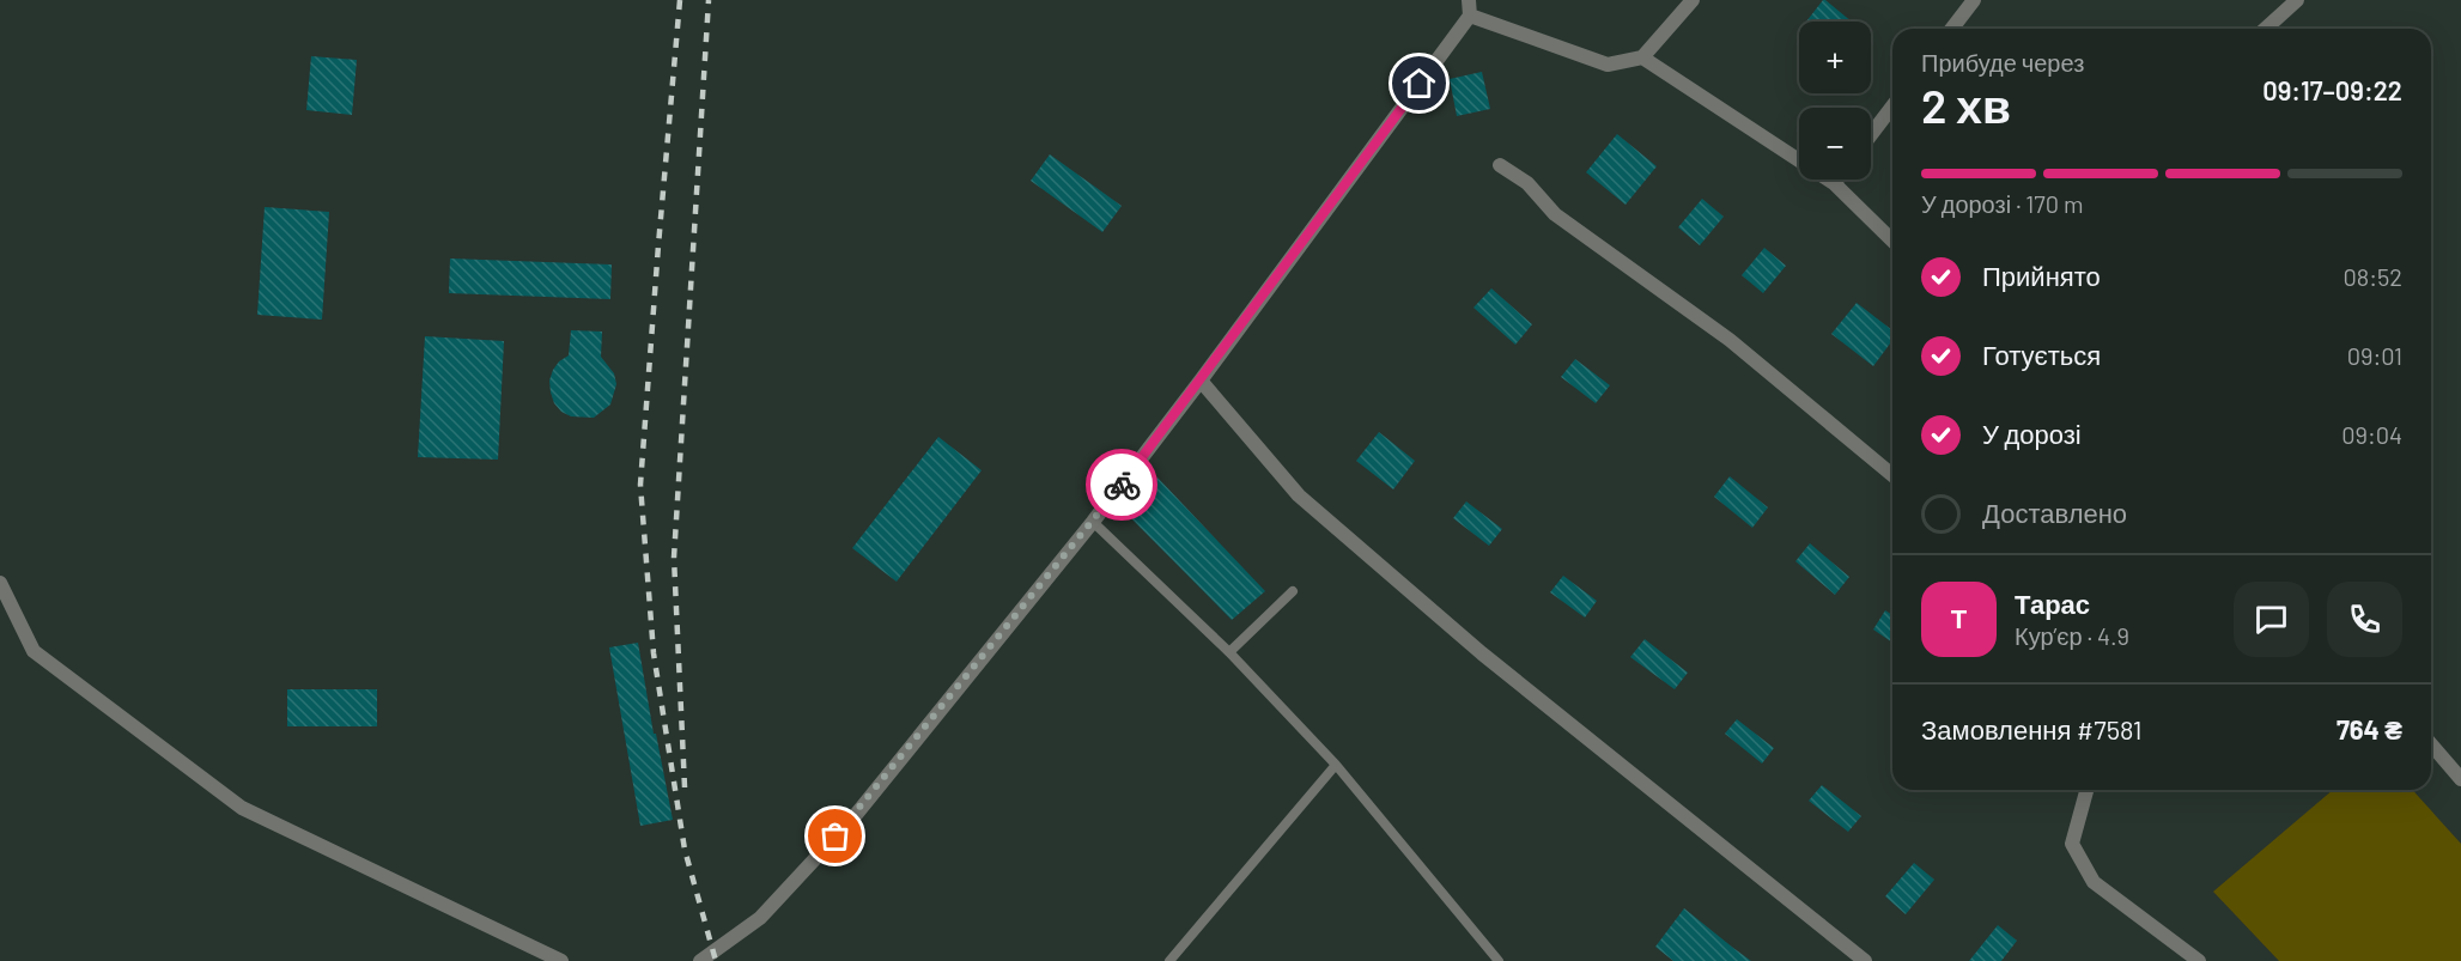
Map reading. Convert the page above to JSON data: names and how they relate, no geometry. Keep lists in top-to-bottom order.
{
  "page": {
    "map_buttons": ["+", "−"],
    "heading": ["2 хв", "Прибуде через", "09:17–09:22"],
    "panel": [
      "Тарас",
      "Кур’єр · 4.9",
      "Замовлення #7581",
      "764 ₴"
    ],
    "bar": "У дорозі · 170 m",
    "list": [
      ["Прийнято", "08:52"],
      ["Готується", "09:01"],
      ["У дорозі", "09:04"],
      "Доставлено"
    ],
    "round": "Т"
  }
}
